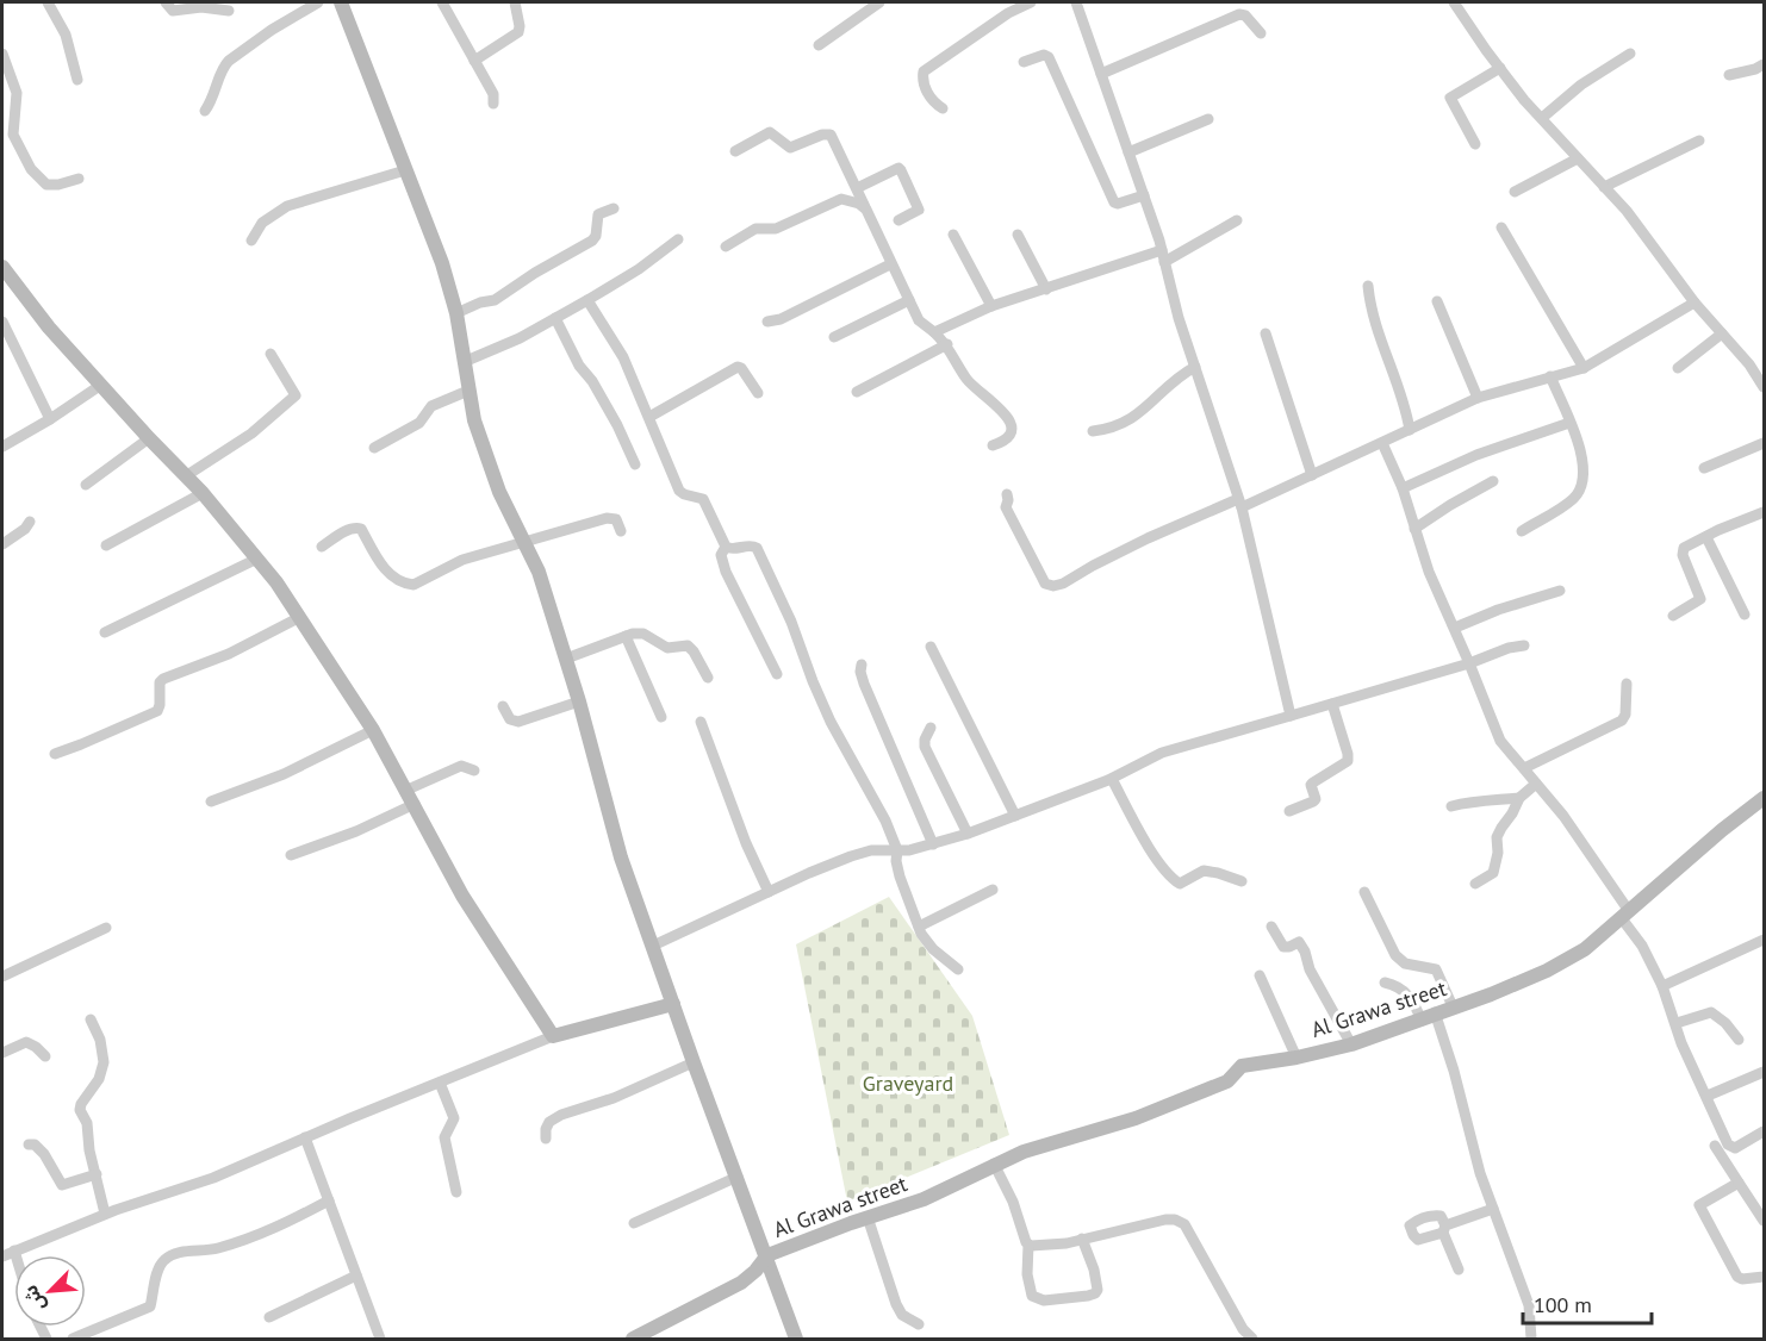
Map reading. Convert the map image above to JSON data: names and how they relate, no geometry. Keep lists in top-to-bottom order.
{
  "streets": {
    "street": ["Al Grawa street"]
  },
  "parks": ["Graveyard"],
  "scale_bar": "100 m",
  "north": "bottom left"
}
